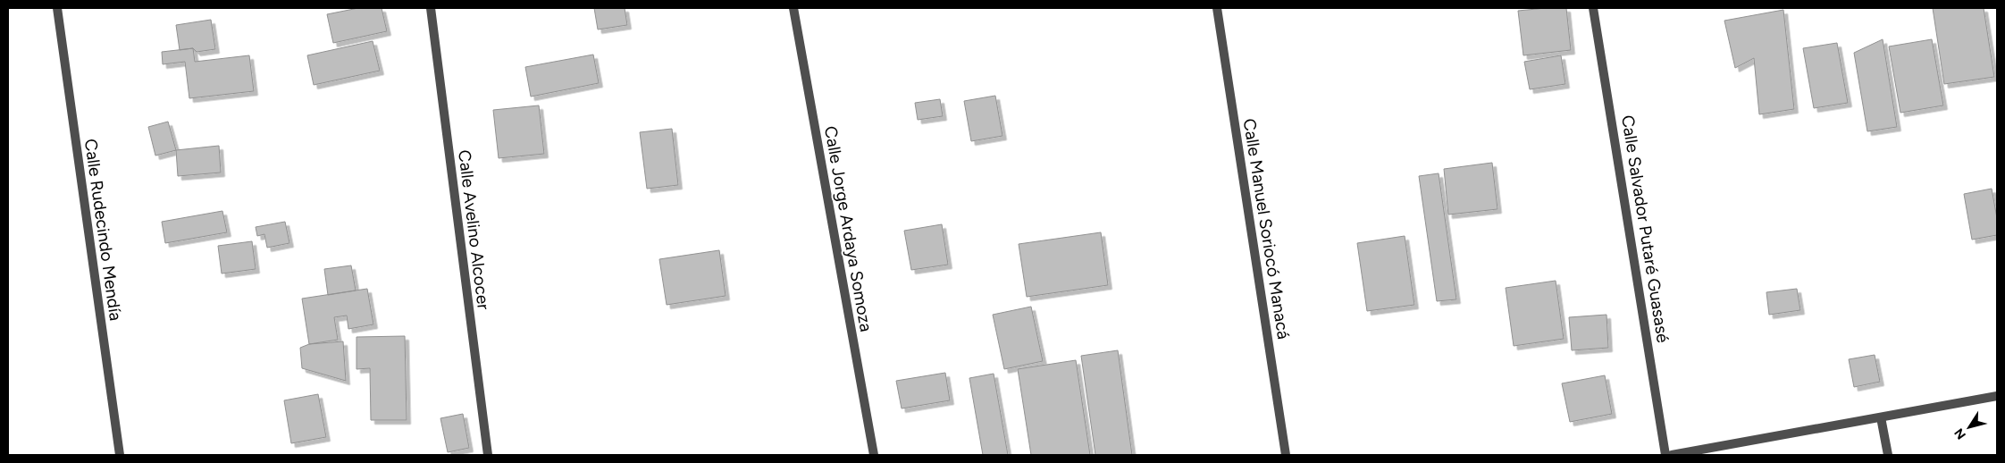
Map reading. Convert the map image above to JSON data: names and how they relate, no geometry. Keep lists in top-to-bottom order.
{
  "streets": {
    "street": [
      "Calle Jorge Ardaya Somoza",
      "Calle Manuel Soriocó Manacá",
      "Calle Salvador Putaré Guasasé",
      "Calle Rudecindo Mendía",
      "Calle Avelino Alcocer"
    ]
  },
  "north": "bottom left"
}
